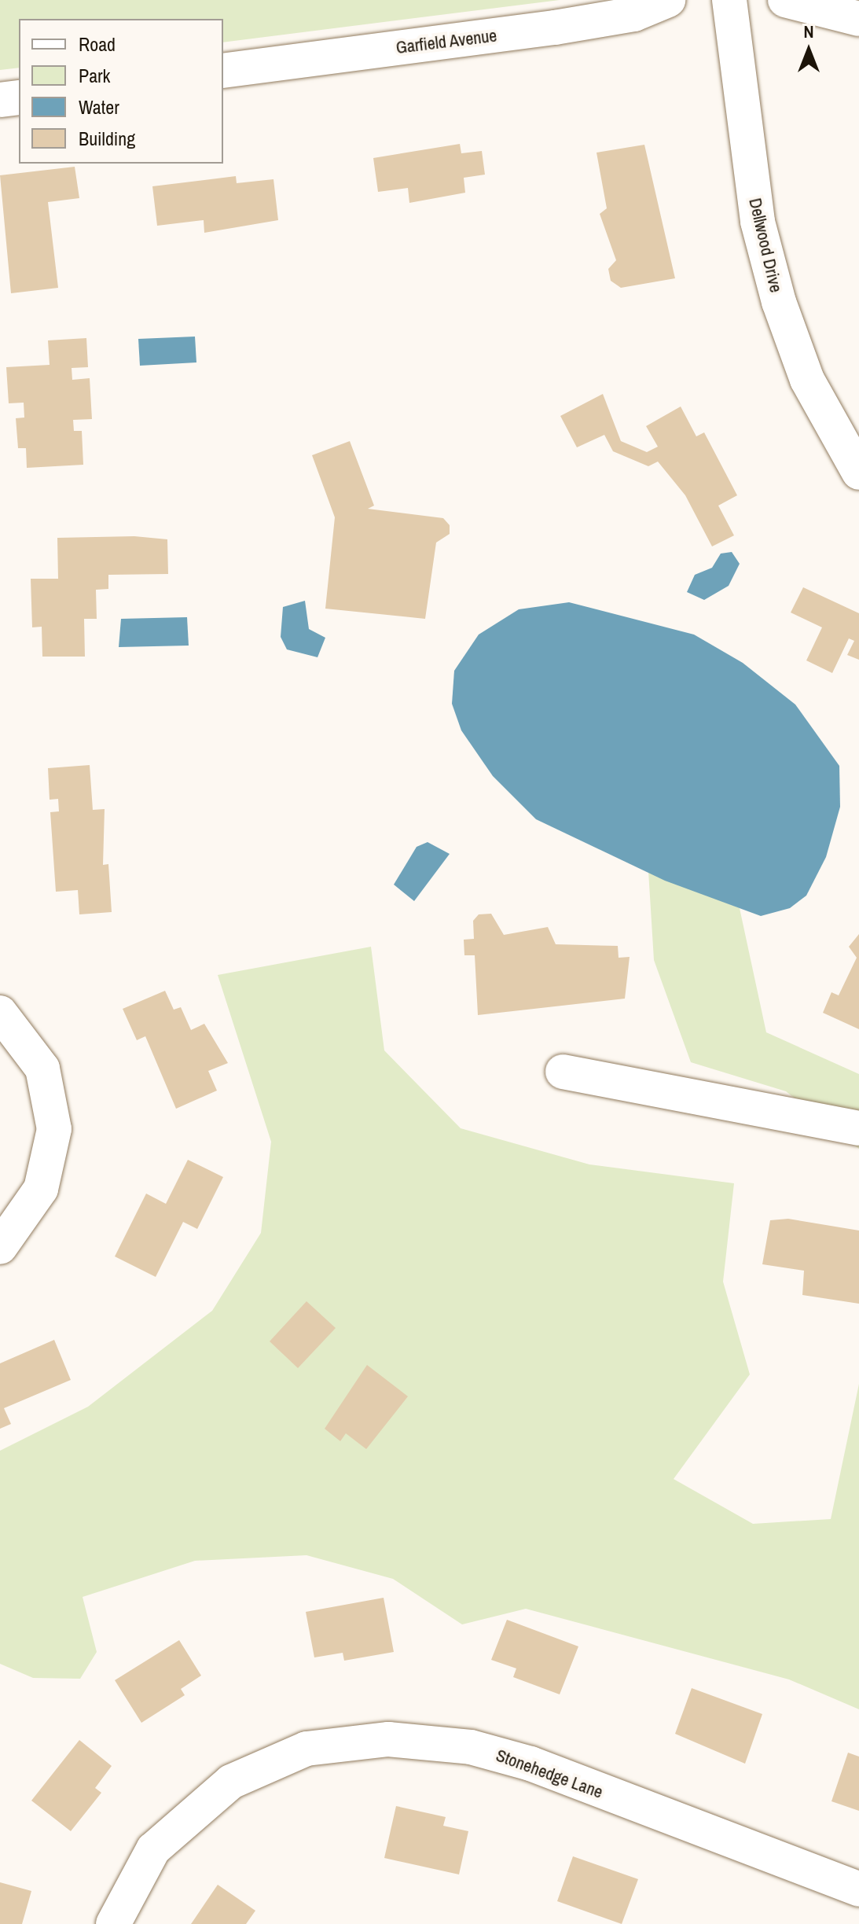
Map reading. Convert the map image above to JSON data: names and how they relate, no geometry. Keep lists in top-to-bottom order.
{
  "streets": {
    "street": ["Garfield Avenue", "Dellwood Drive", "Stonehedge Lane"]
  },
  "legend": [
    "Road",
    "Park",
    "Water",
    "Building"
  ],
  "north": "top"
}
